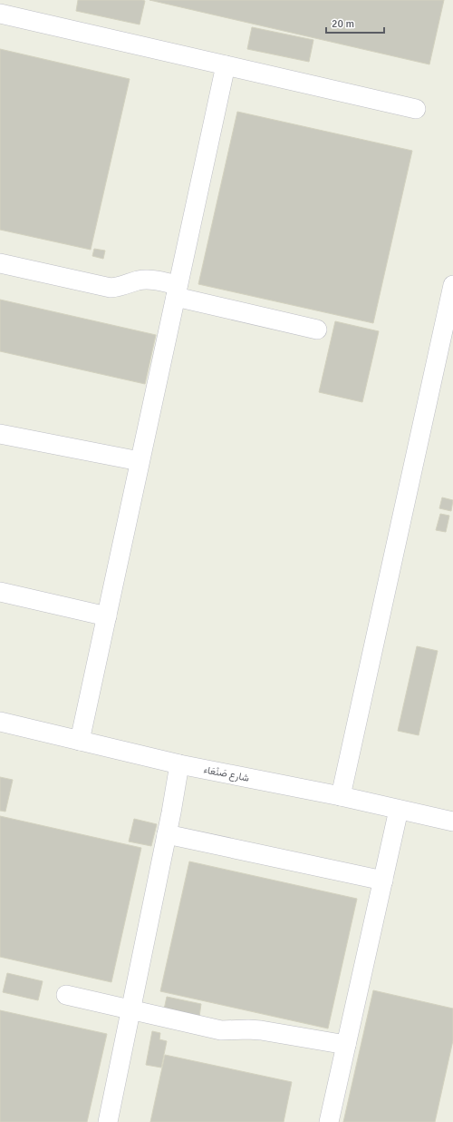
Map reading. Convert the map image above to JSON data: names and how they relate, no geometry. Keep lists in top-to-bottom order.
{
  "streets": {
    "street": ["شارع صَنْعَاء"]
  },
  "scale_bar": "20 m"
}
